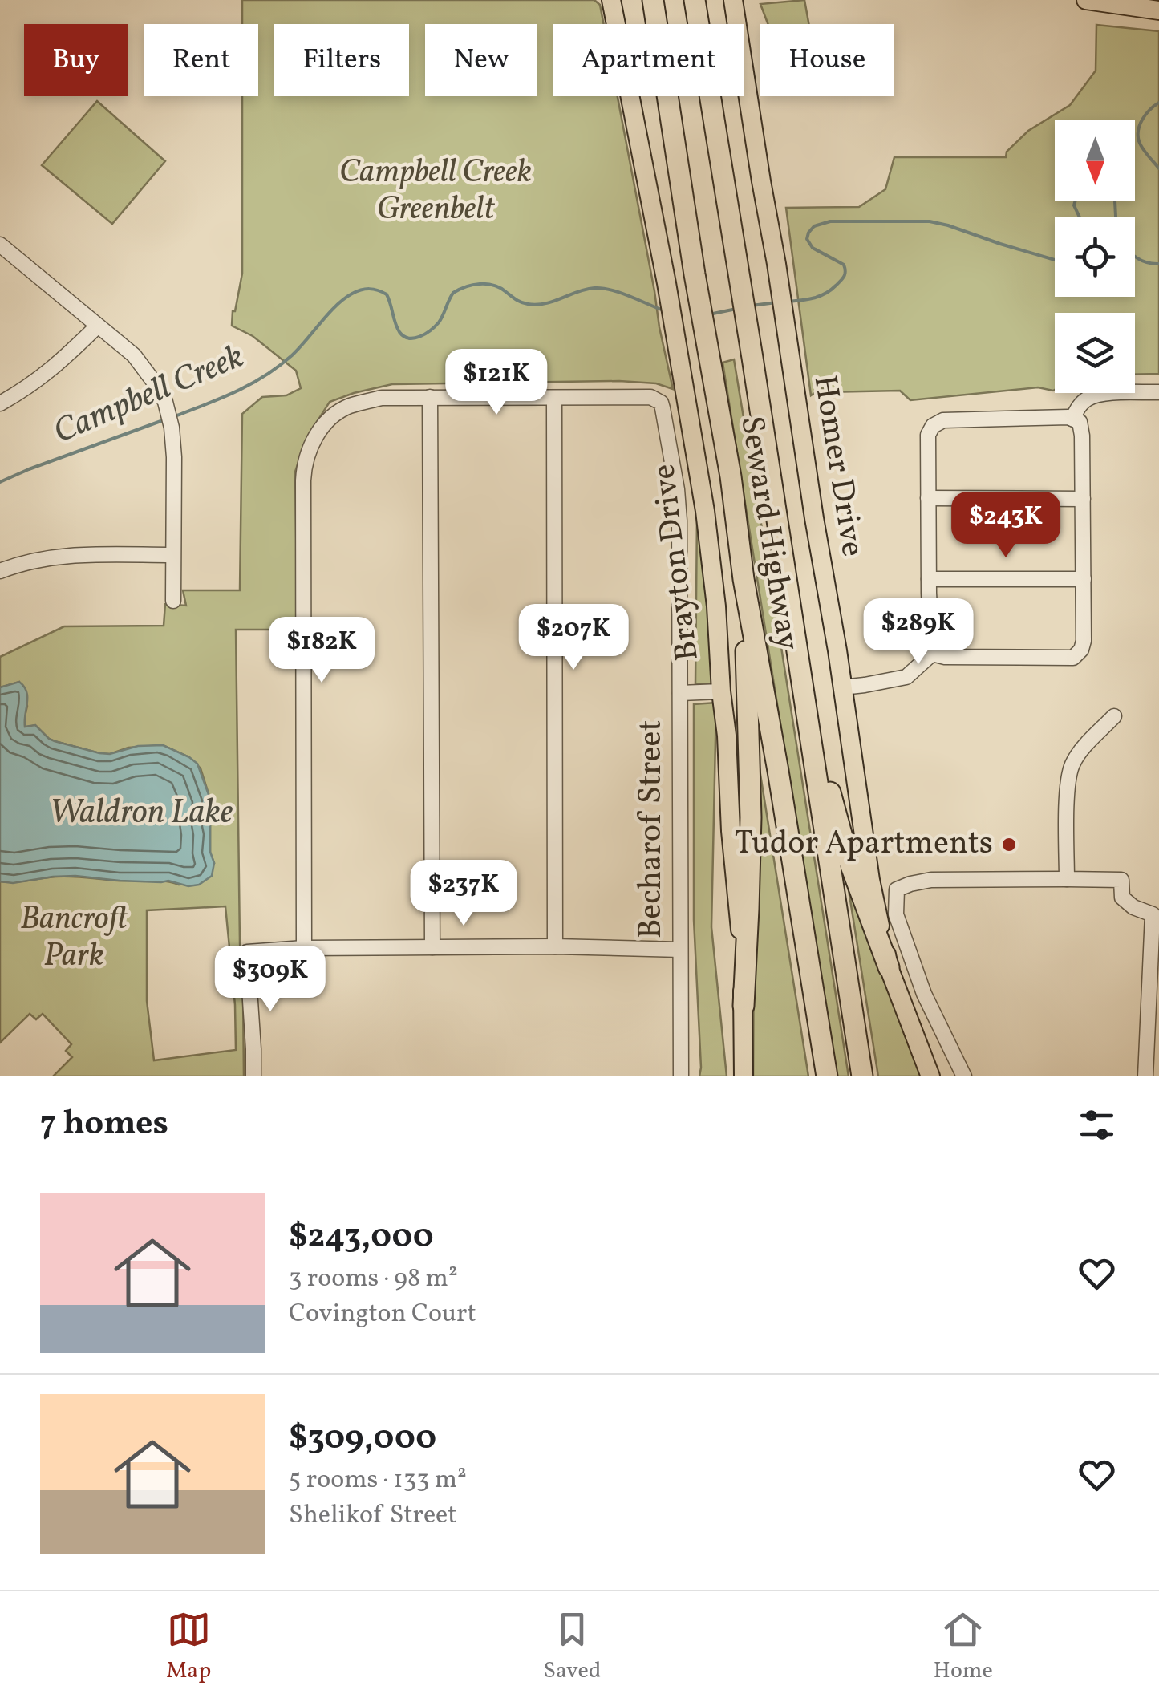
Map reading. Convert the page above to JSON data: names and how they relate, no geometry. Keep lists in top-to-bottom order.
{
  "streets": {
    "highway": ["Seward Highway"],
    "main road": ["Homer Drive", "Brayton Drive"],
    "street": ["Becharof Street"]
  },
  "water": ["Campbell Creek", "Waldron Lake"],
  "parks": ["Campbell Creek Greenbelt", "Bancroft Park"],
  "places": ["Tudor Apartments"],
  "north": "bottom",
  "page": {
    "chip": [
      "Buy",
      "Rent",
      "Filters",
      "New",
      "Apartment",
      "House"
    ],
    "price": [
      "$121K",
      "$243K",
      "$289K",
      "$207K",
      "$182K",
      "$237K",
      "$309K"
    ],
    "heading": "7 homes",
    "list": [
      {
        "name": "$243,000",
        "note": "3 rooms · 98 m² · Covington Court"
      },
      {
        "name": "$309,000",
        "note": "5 rooms · 133 m² · Shelikof Street"
      }
    ],
    "tabs": ["Map", "Saved", "Home"]
  }
}
